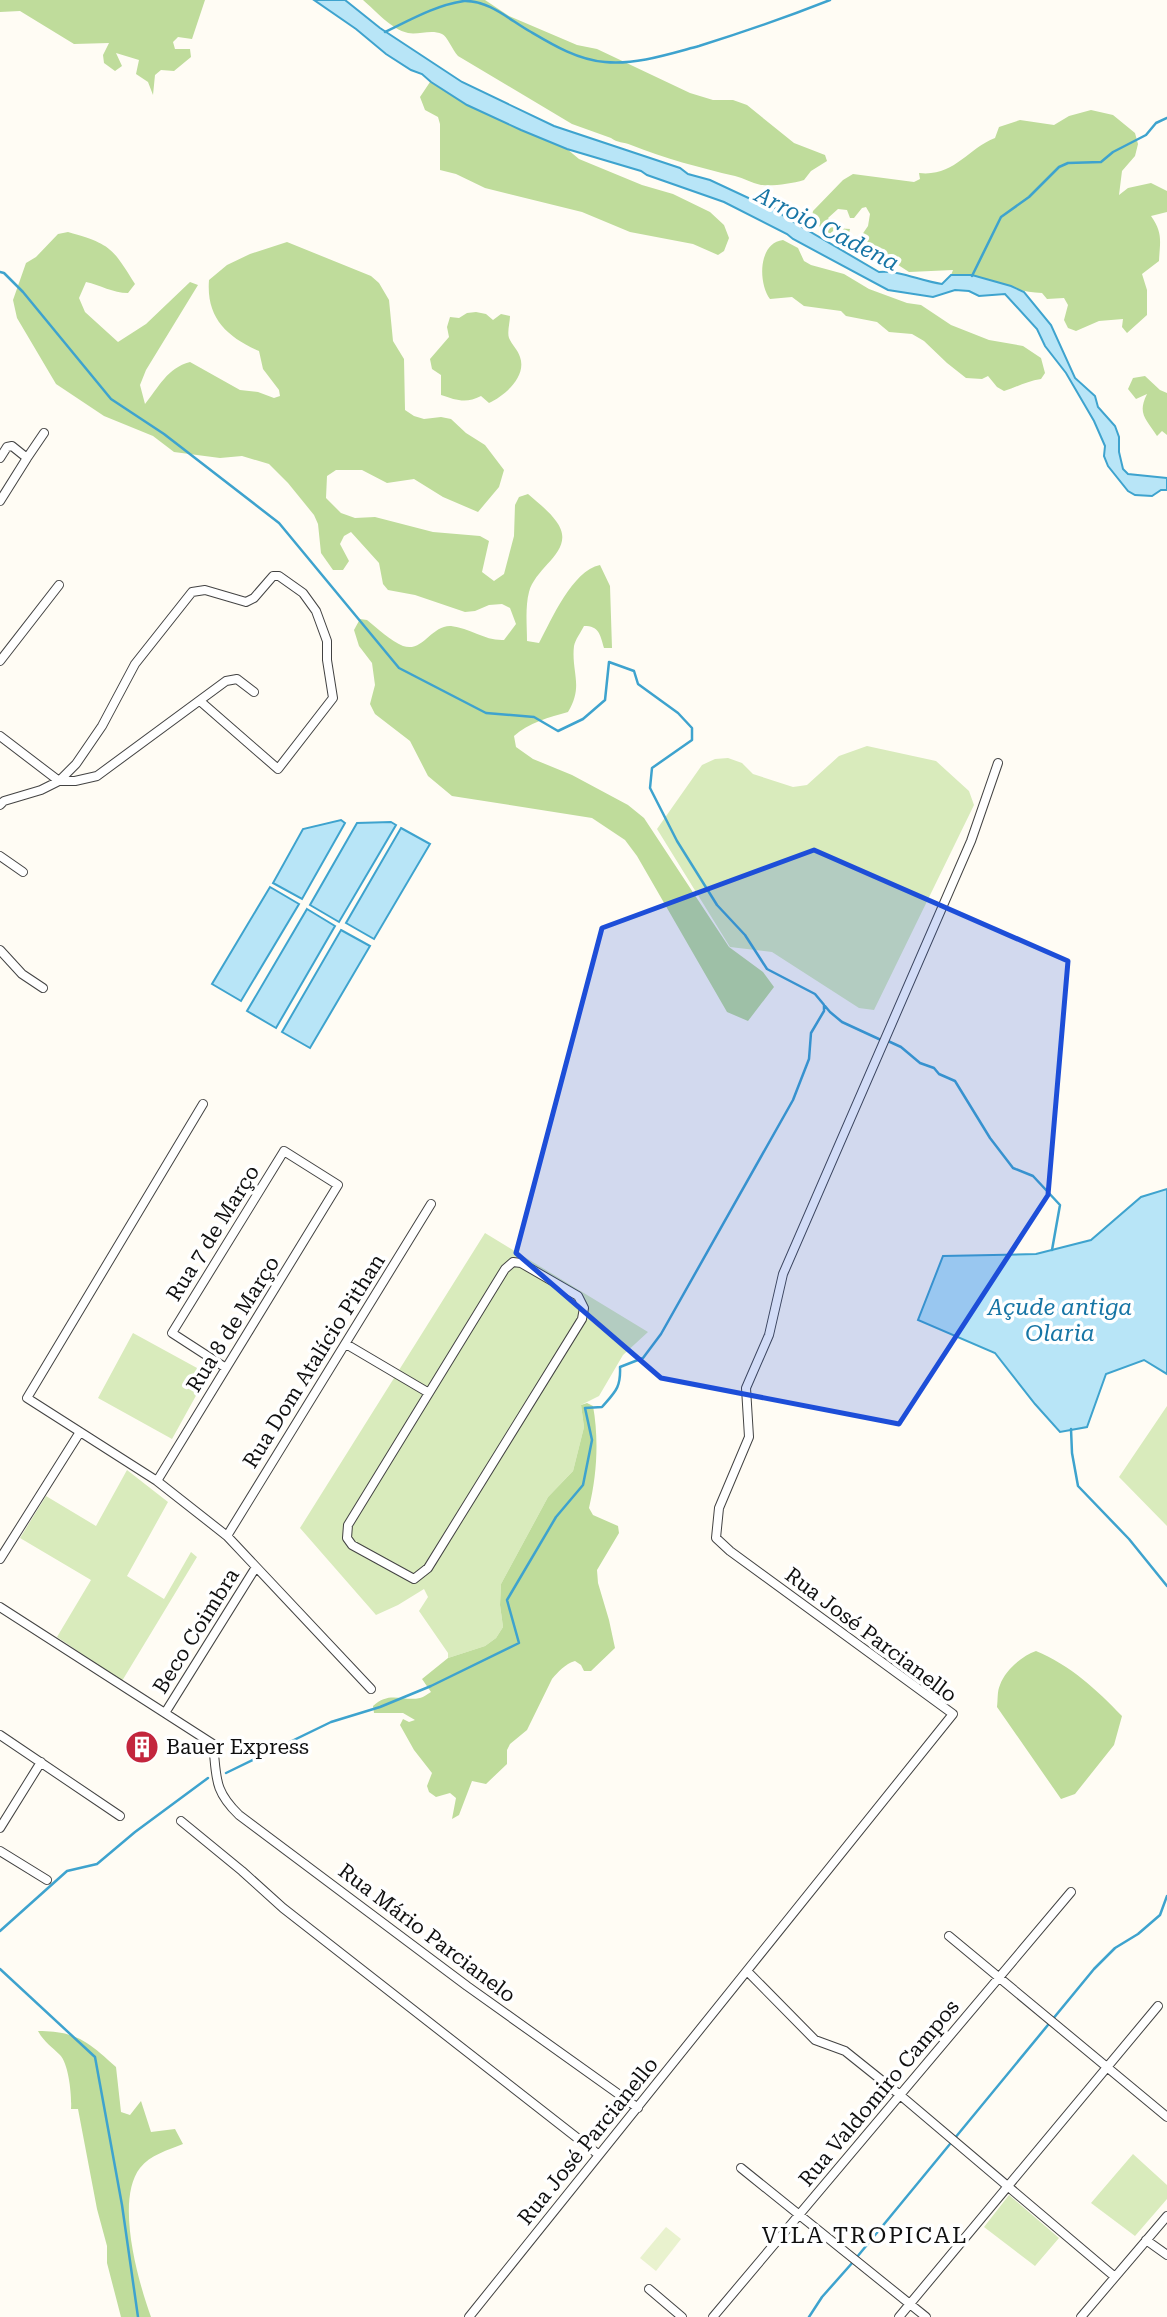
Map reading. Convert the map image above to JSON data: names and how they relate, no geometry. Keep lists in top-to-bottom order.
{
  "streets": {
    "street": [
      "Rua 7 de Março",
      "Rua 8 de Março",
      "Rua Dom Atalício Pithan",
      "Beco Coimbra",
      "Rua José Parcianello",
      "Rua Mário Parcianelo",
      "Rua Valdomiro Campos"
    ]
  },
  "crossings": [
    ["Rua 7 de Março", "Rua 8 de Março"],
    ["Beco Coimbra", "Rua Mário Parcianelo"],
    ["Rua José Parcianello", "Rua Mário Parcianelo"]
  ],
  "districts": ["VILA TROPICAL"],
  "water": ["Arroio Cadena", "Açude antiga Olaria"],
  "places": {
    "building": ["Bauer Express"]
  }
}
